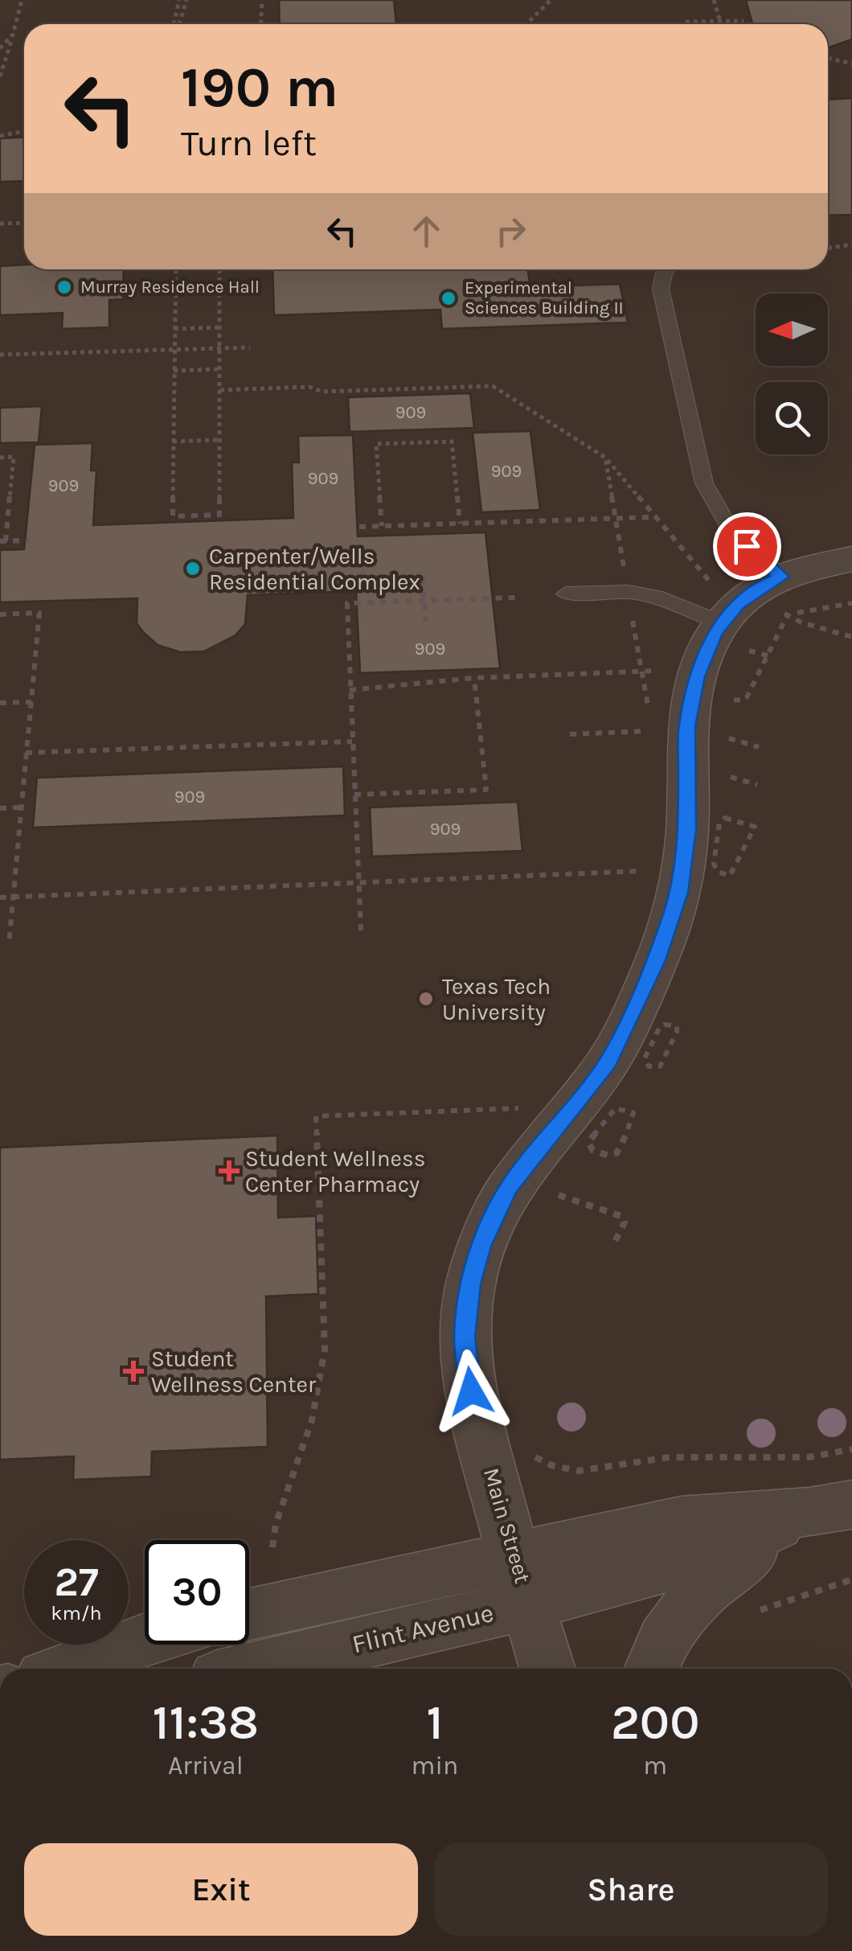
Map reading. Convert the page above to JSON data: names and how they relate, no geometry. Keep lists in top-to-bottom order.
{
  "streets": {
    "street": ["Main Street", "Flint Avenue"]
  },
  "crossings": [
    ["Main Street", "Flint Avenue"]
  ],
  "places": {
    "other": [
      "Murray Residence Hall",
      "Experimental Sciences Building II",
      "Carpenter/Wells Residential Complex",
      "Texas Tech University"
    ],
    "health": ["Student Wellness Center Pharmacy", "Student Wellness Center"]
  },
  "house_numbers": [
    "909",
    "909",
    "909",
    "909",
    "909",
    "909",
    "909"
  ],
  "north": "left",
  "page": {
    "turn": ["190 m", "Turn left"],
    "speed": "27 km/h",
    "limit": "30",
    "eta": [
      "11:38",
      "Arrival",
      "1",
      "min",
      "200",
      "m"
    ],
    "buttons": ["Exit", "Share"]
  }
}
